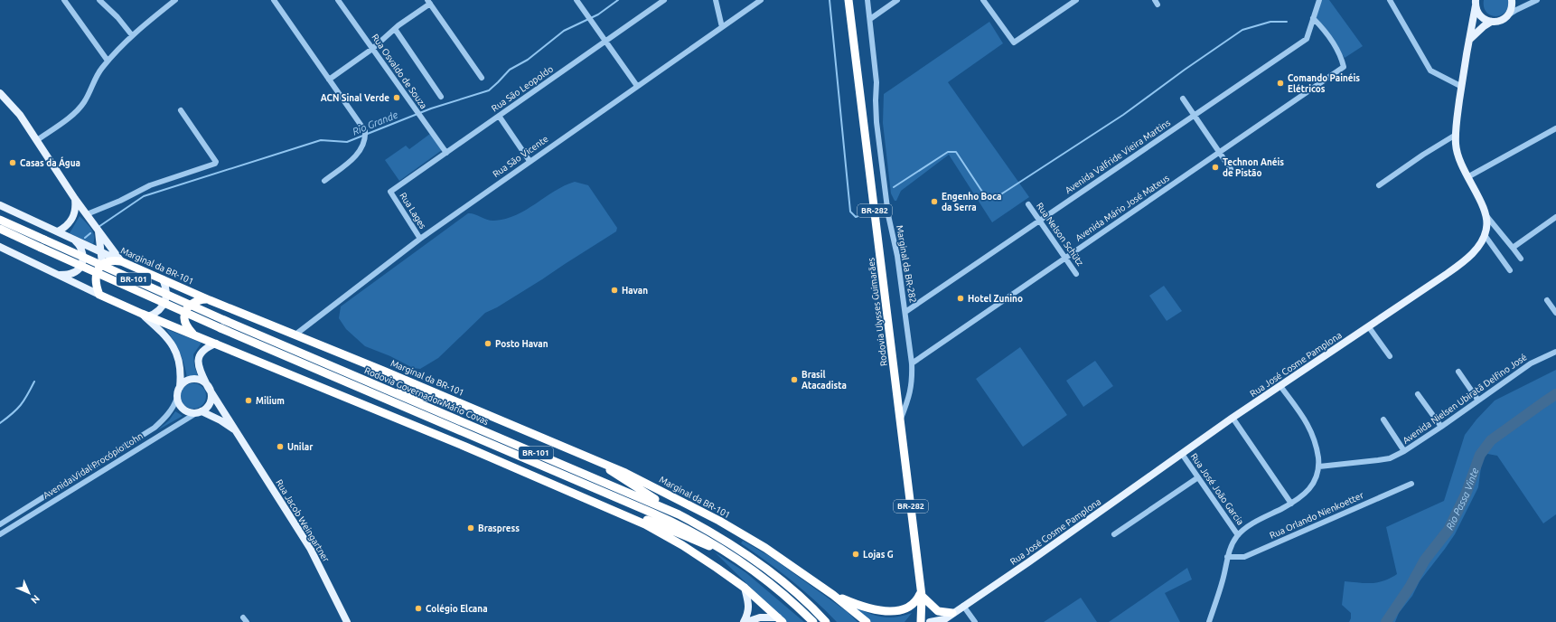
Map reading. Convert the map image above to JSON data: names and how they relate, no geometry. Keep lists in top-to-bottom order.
{
  "streets": {
    "highway": [
      "BR-282",
      "Marginal da BR-101",
      "BR-101",
      "Rodovia Ulysses Guimarães",
      "Rodovia Governador Mário Covas"
    ],
    "main road": ["Rua José Cosme Pamplona", "Rua Jacob Weingartner"],
    "street": [
      "Rua Osvaldo de Souza",
      "Rua São Leopoldo",
      "Rua São Vicente",
      "Avenida Valfride Vieira Martins",
      "Avenida Mário José Mateus",
      "Rua Lages",
      "Rua Nelson Schütz",
      "Marginal da BR-282",
      "Avenida Nielsen Ubiratã Delfino José",
      "Avenida Vidal Procópio Lohn",
      "Rua José João Garcia",
      "Rua Orlando Nienkoetter"
    ]
  },
  "crossings": [
    ["Rua Osvaldo de Souza", "Rua São Leopoldo"],
    ["Rua São Leopoldo", "Rua Lages"],
    ["Rua São Vicente", "Rua Lages"],
    ["Rua São Vicente", "Marginal da BR-101"],
    ["Avenida Valfride Vieira Martins", "Avenida Mário José Mateus"],
    ["Avenida Valfride Vieira Martins", "Rua Nelson Schütz"],
    ["Avenida Valfride Vieira Martins", "Marginal da BR-282"],
    ["Avenida Mário José Mateus", "Rua Nelson Schütz"],
    ["Avenida Mário José Mateus", "Marginal da BR-282"],
    ["Marginal da BR-282", "Rodovia Ulysses Guimarães"],
    ["Rua José Cosme Pamplona", "Rua José João Garcia"],
    ["Avenida Vidal Procópio Lohn", "Rua Jacob Weingartner"]
  ],
  "water": ["Rio Grande", "Rio Passa Vinte"],
  "places": [
    "Comando Painéis Elétricos",
    "ACN Sinal Verde",
    "Casas da Água",
    "Technon Anéis de Pistão",
    "Engenho Boca da Serra",
    "Havan",
    "Hotel Zunino",
    "Posto Havan",
    "Brasil Atacadista",
    "Milium",
    "Unilar",
    "Braspress",
    "Lojas G",
    "Colégio Elcana"
  ],
  "north": "bottom right"
}
